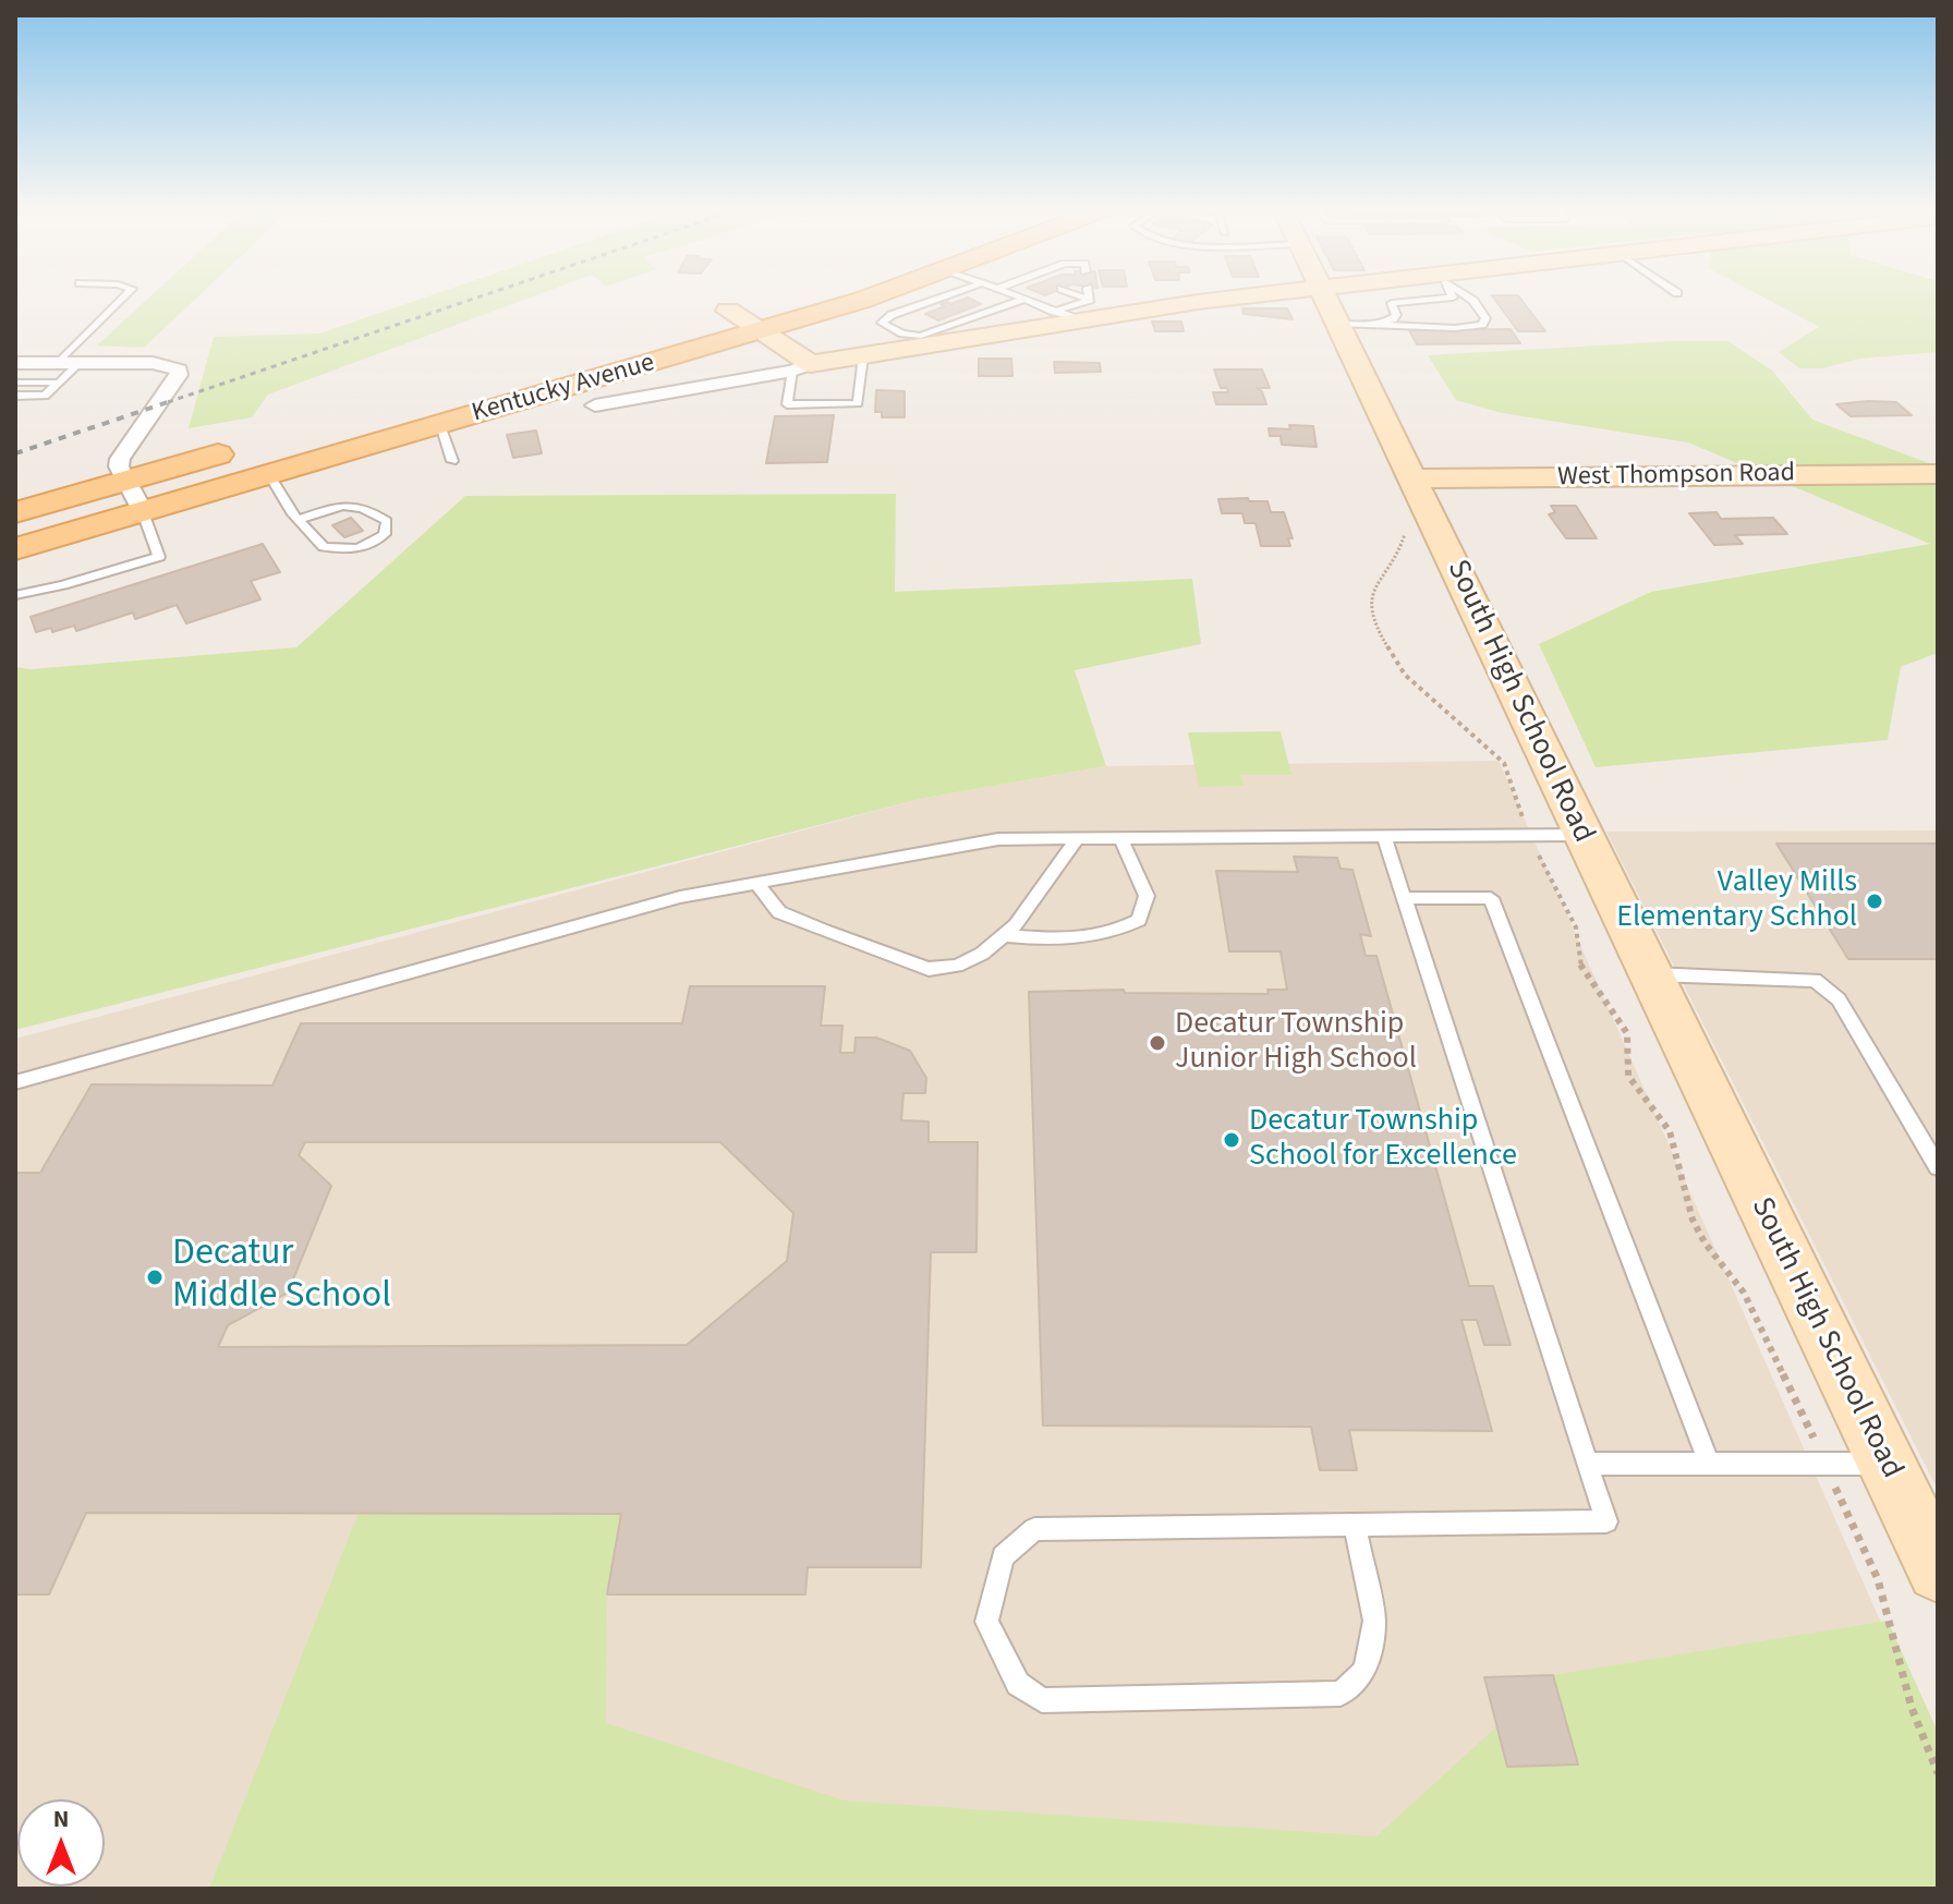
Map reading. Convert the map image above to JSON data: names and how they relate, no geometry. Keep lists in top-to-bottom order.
{
  "streets": {
    "main road": ["Kentucky Avenue", "West Thompson Road", "South High School Road"]
  },
  "crossings": [
    ["West Thompson Road", "South High School Road"]
  ],
  "places": [
    "Valley Mills Elementary Schhol",
    "Decatur Township Junior High School",
    "Decatur Township School for Excellence",
    "Decatur Middle School"
  ],
  "north": "top"
}
